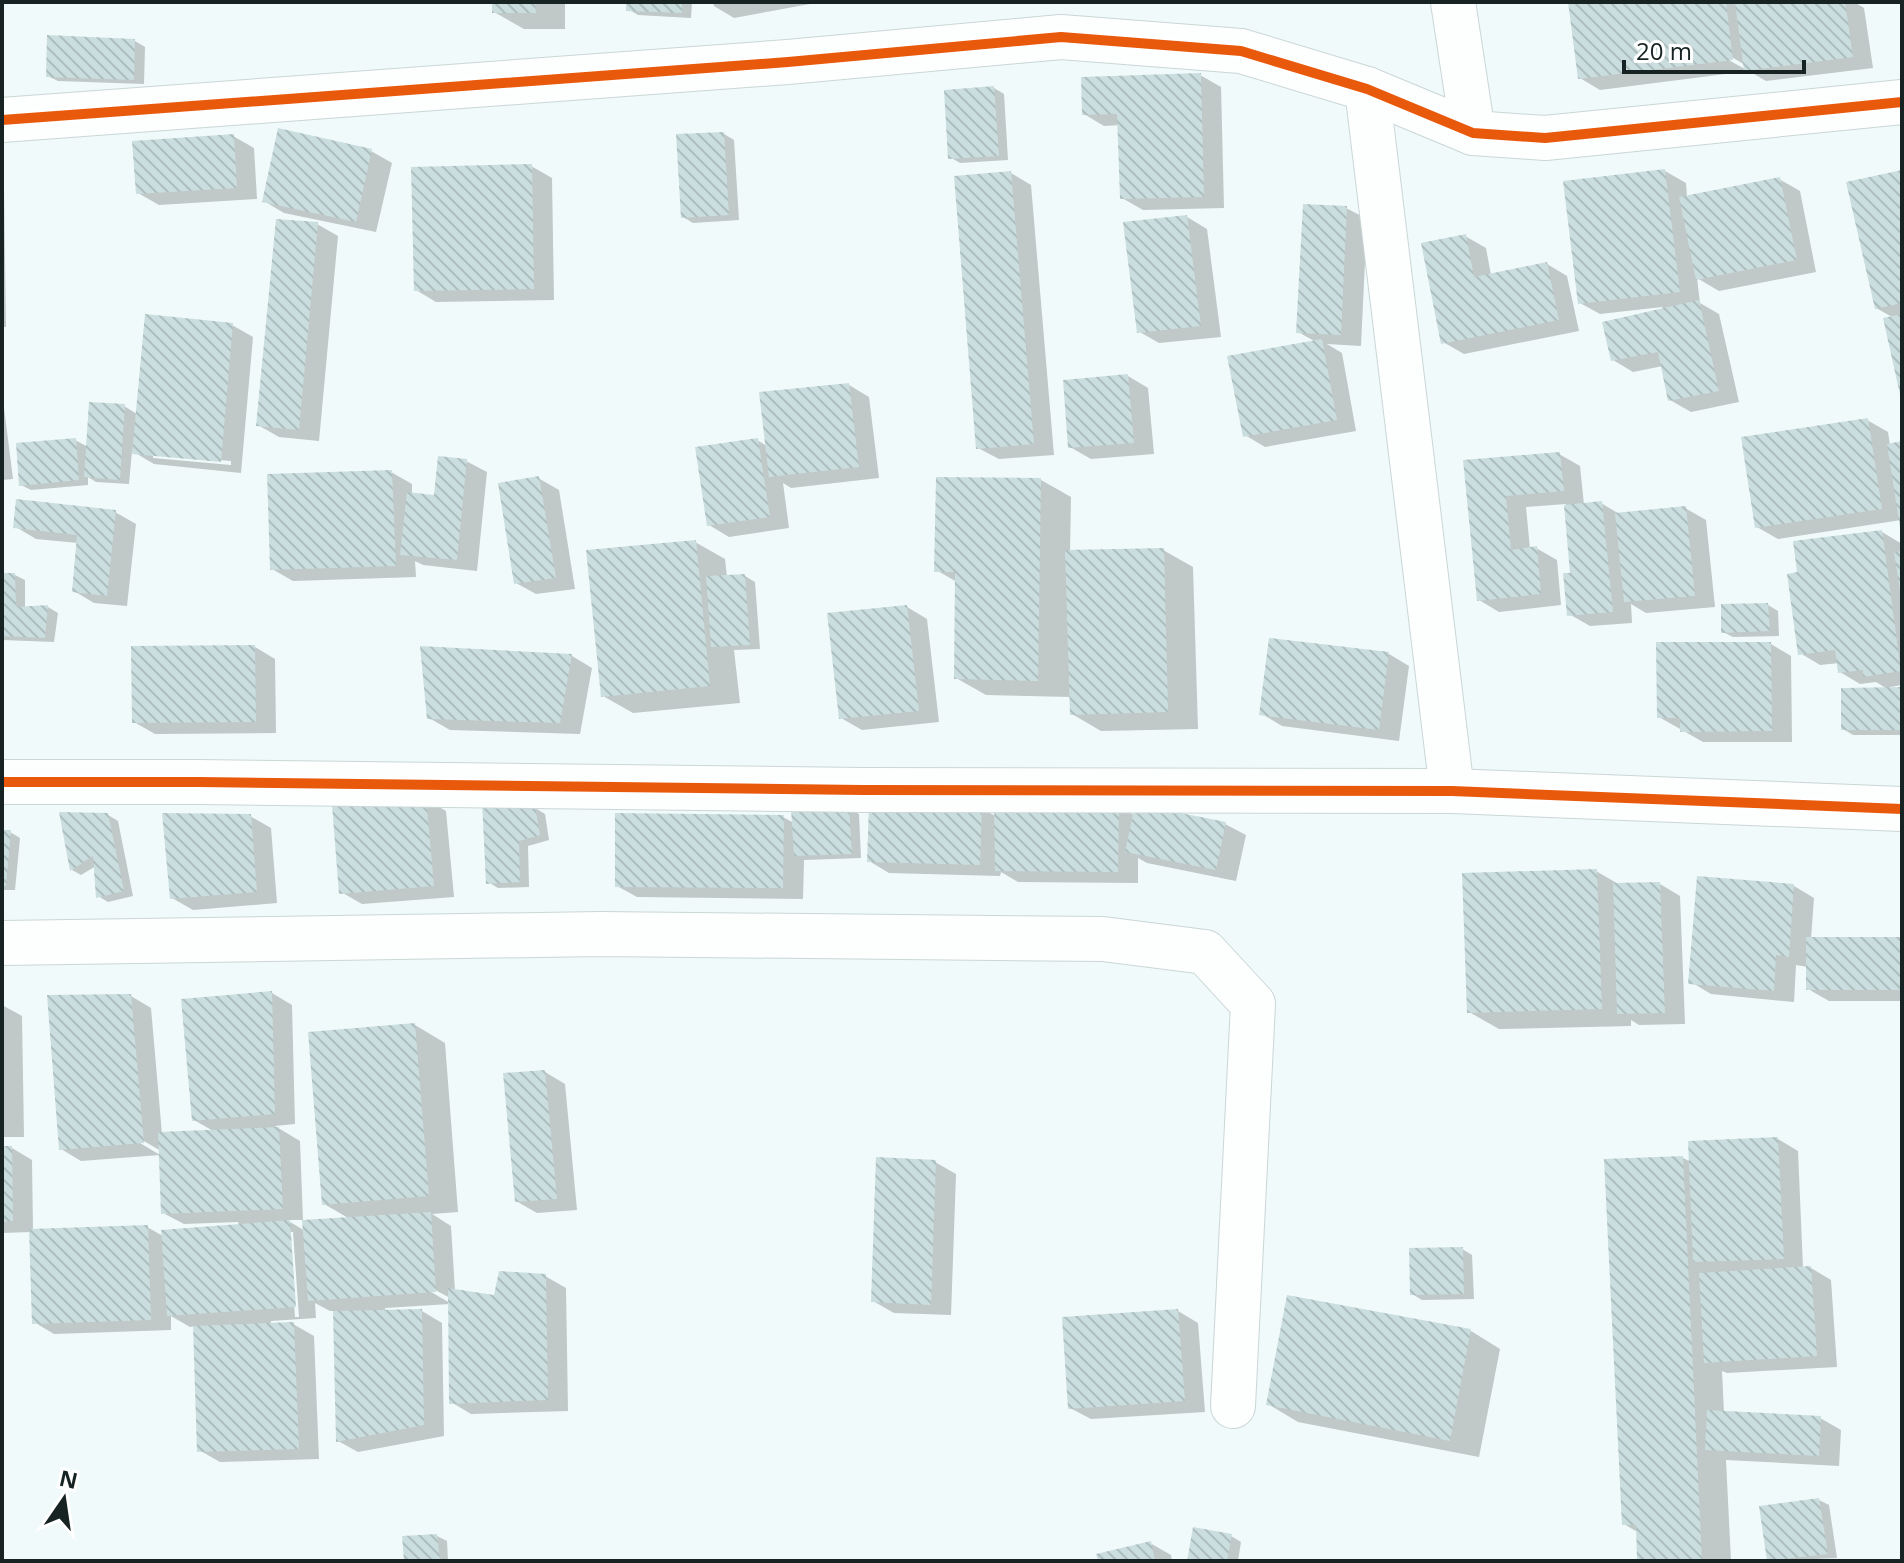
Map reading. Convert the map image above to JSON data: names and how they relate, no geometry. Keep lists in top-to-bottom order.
{
  "scale_bar": "20 m",
  "north": "top"
}
